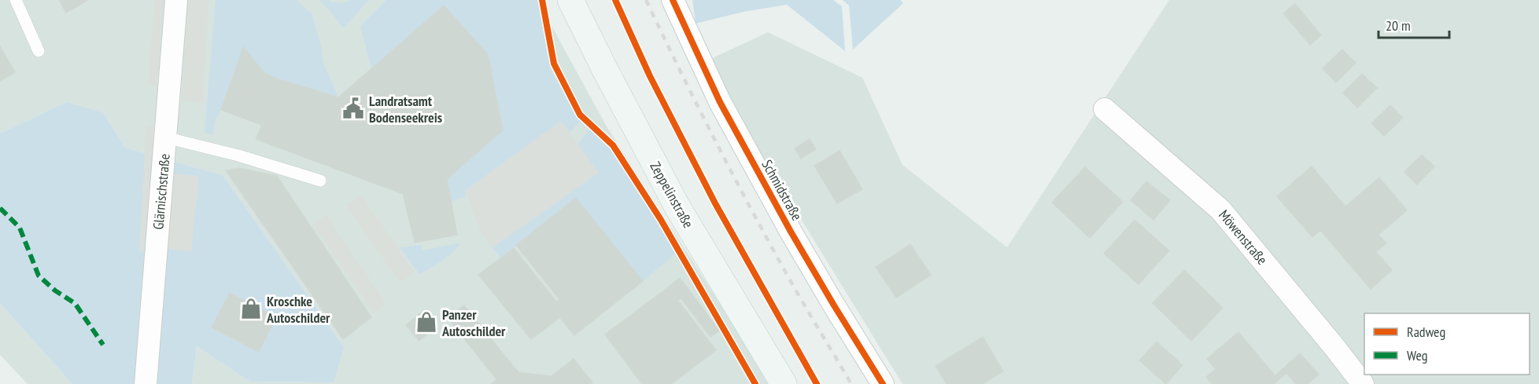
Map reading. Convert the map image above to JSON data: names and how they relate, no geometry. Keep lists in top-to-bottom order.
{
  "streets": {
    "main road": ["Zeppelinstraße"],
    "street": ["Schmidstraße", "Glärnischstraße", "Möwenstraße"]
  },
  "places": {
    "public building": ["Landratsamt Bodenseekreis"],
    "shop": ["Kroschke Autoschilder", "Panzer Autoschilder"]
  },
  "legend": ["Radweg", "Weg"],
  "scale_bar": "20 m"
}
